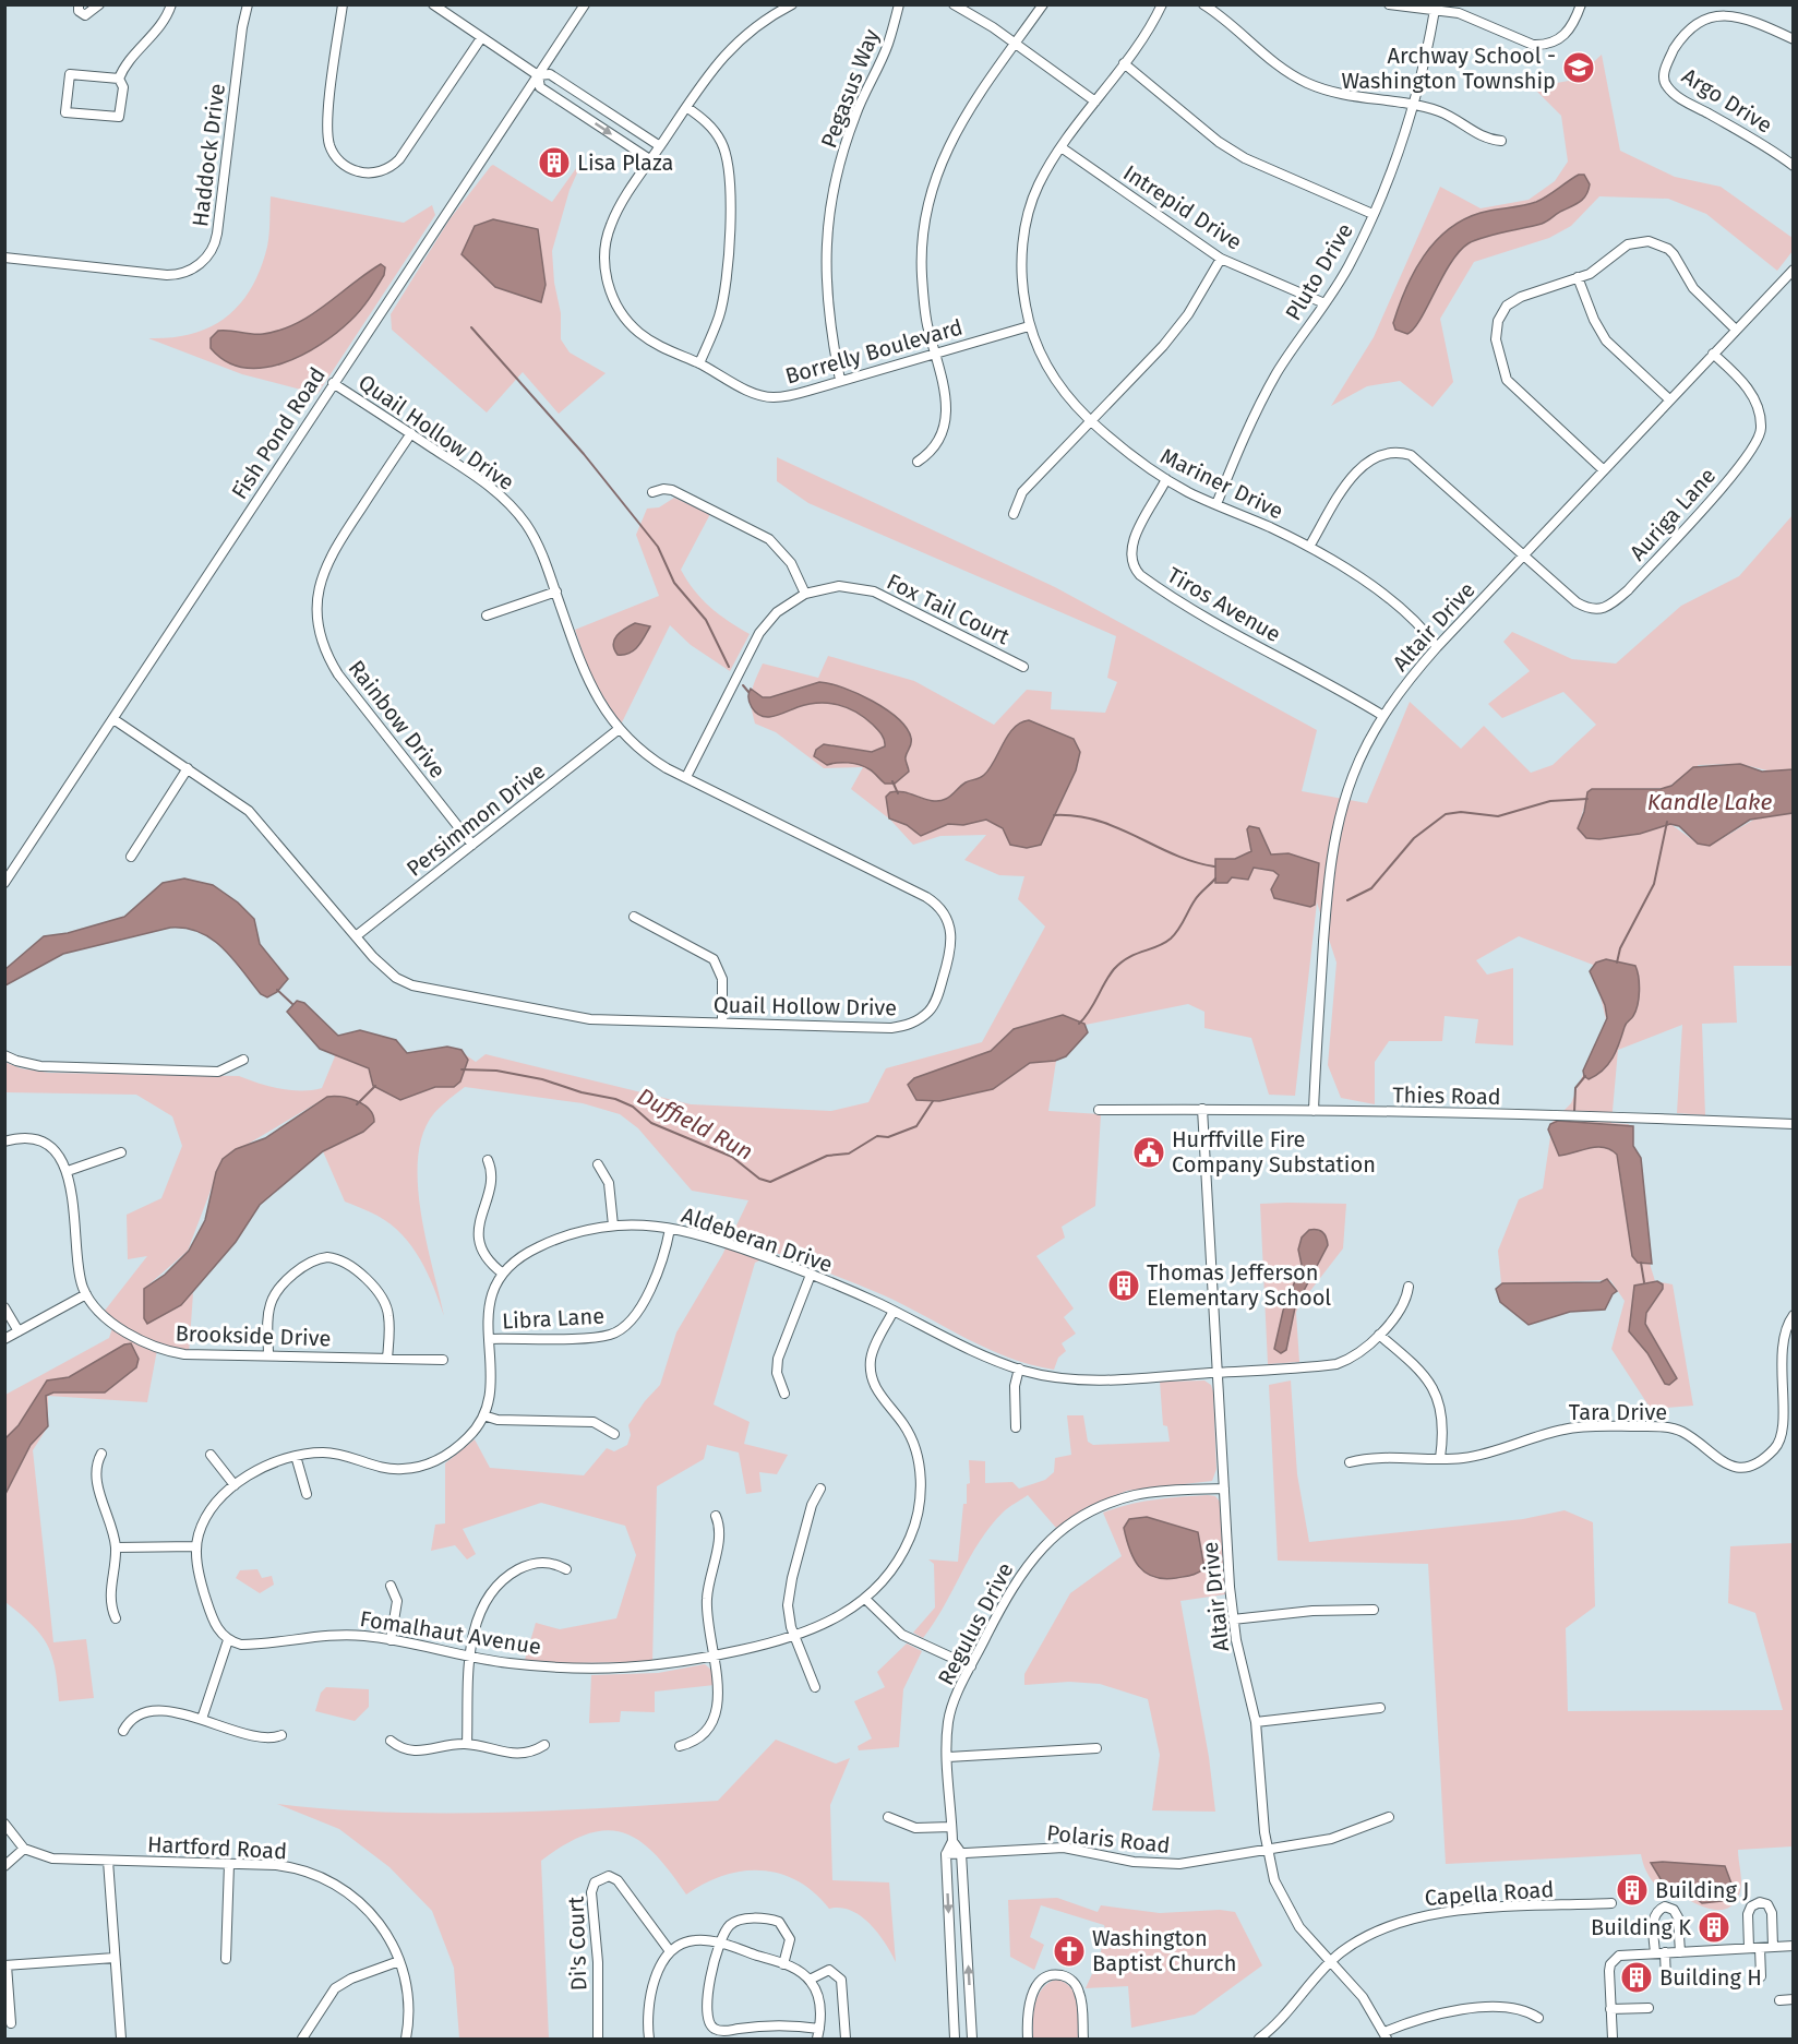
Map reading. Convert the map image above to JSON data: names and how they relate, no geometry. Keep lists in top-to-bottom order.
{
  "streets": {
    "street": [
      "Pegasus Way",
      "Argo Drive",
      "Haddock Drive",
      "Intrepid Drive",
      "Pluto Drive",
      "Borrelly Boulevard",
      "Quail Hollow Drive",
      "Fish Pond Road",
      "Mariner Drive",
      "Auriga Lane",
      "Tiros Avenue",
      "Fox Tail Court",
      "Altair Drive",
      "Rainbow Drive",
      "Persimmon Drive",
      "Thies Road",
      "Aldeberan Drive",
      "Libra Lane",
      "Brookside Drive",
      "Tara Drive",
      "Regulus Drive",
      "Fomalhaut Avenue",
      "Polaris Road",
      "Hartford Road",
      "Capella Road",
      "Di's Court"
    ]
  },
  "crossings": [
    ["Pegasus Way", "Borrelly Boulevard"],
    ["Intrepid Drive", "Pluto Drive"],
    ["Intrepid Drive", "Mariner Drive"],
    ["Pluto Drive", "Mariner Drive"],
    ["Borrelly Boulevard", "Mariner Drive"],
    ["Quail Hollow Drive", "Fish Pond Road"],
    ["Quail Hollow Drive", "Fox Tail Court"],
    ["Quail Hollow Drive", "Rainbow Drive"],
    ["Quail Hollow Drive", "Persimmon Drive"],
    ["Mariner Drive", "Tiros Avenue"],
    ["Mariner Drive", "Altair Drive"],
    ["Auriga Lane", "Altair Drive"],
    ["Tiros Avenue", "Altair Drive"],
    ["Altair Drive", "Thies Road"],
    ["Altair Drive", "Aldeberan Drive"],
    ["Altair Drive", "Regulus Drive"],
    ["Altair Drive", "Polaris Road"],
    ["Altair Drive", "Capella Road"],
    ["Rainbow Drive", "Persimmon Drive"],
    ["Aldeberan Drive", "Libra Lane"],
    ["Aldeberan Drive", "Fomalhaut Avenue"]
  ],
  "water": ["Kandle Lake", "Duffield Run"],
  "places": {
    "school or university": ["Archway School - Washington Township"],
    "building": [
      "Lisa Plaza",
      "Thomas Jefferson Elementary School",
      "Building J",
      "Building K",
      "Building H"
    ],
    "public building": ["Hurffville Fire Company Substation"],
    "church": ["Washington Baptist Church"]
  }
}
